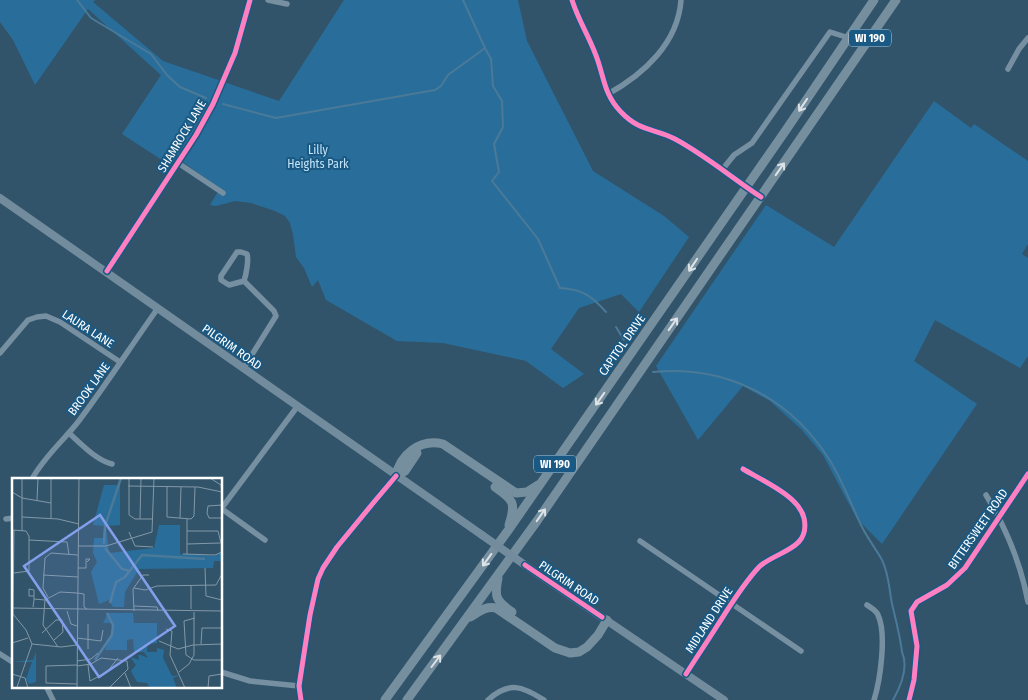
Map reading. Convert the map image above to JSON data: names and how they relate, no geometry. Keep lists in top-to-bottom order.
{
  "streets": {
    "main road": ["WI 190", "CAPITOL DRIVE", "PILGRIM ROAD"],
    "street": [
      "SHAMROCK LANE",
      "LAURA LANE",
      "BROOK LANE",
      "BITTERSWEET ROAD",
      "MIDLAND DRIVE"
    ]
  },
  "crossings": [
    ["SHAMROCK LANE", "PILGRIM ROAD"],
    ["LAURA LANE", "BROOK LANE"],
    ["PILGRIM ROAD", "BROOK LANE"],
    ["PILGRIM ROAD", "MIDLAND DRIVE"]
  ],
  "parks": ["Lilly Heights Park"]
}
